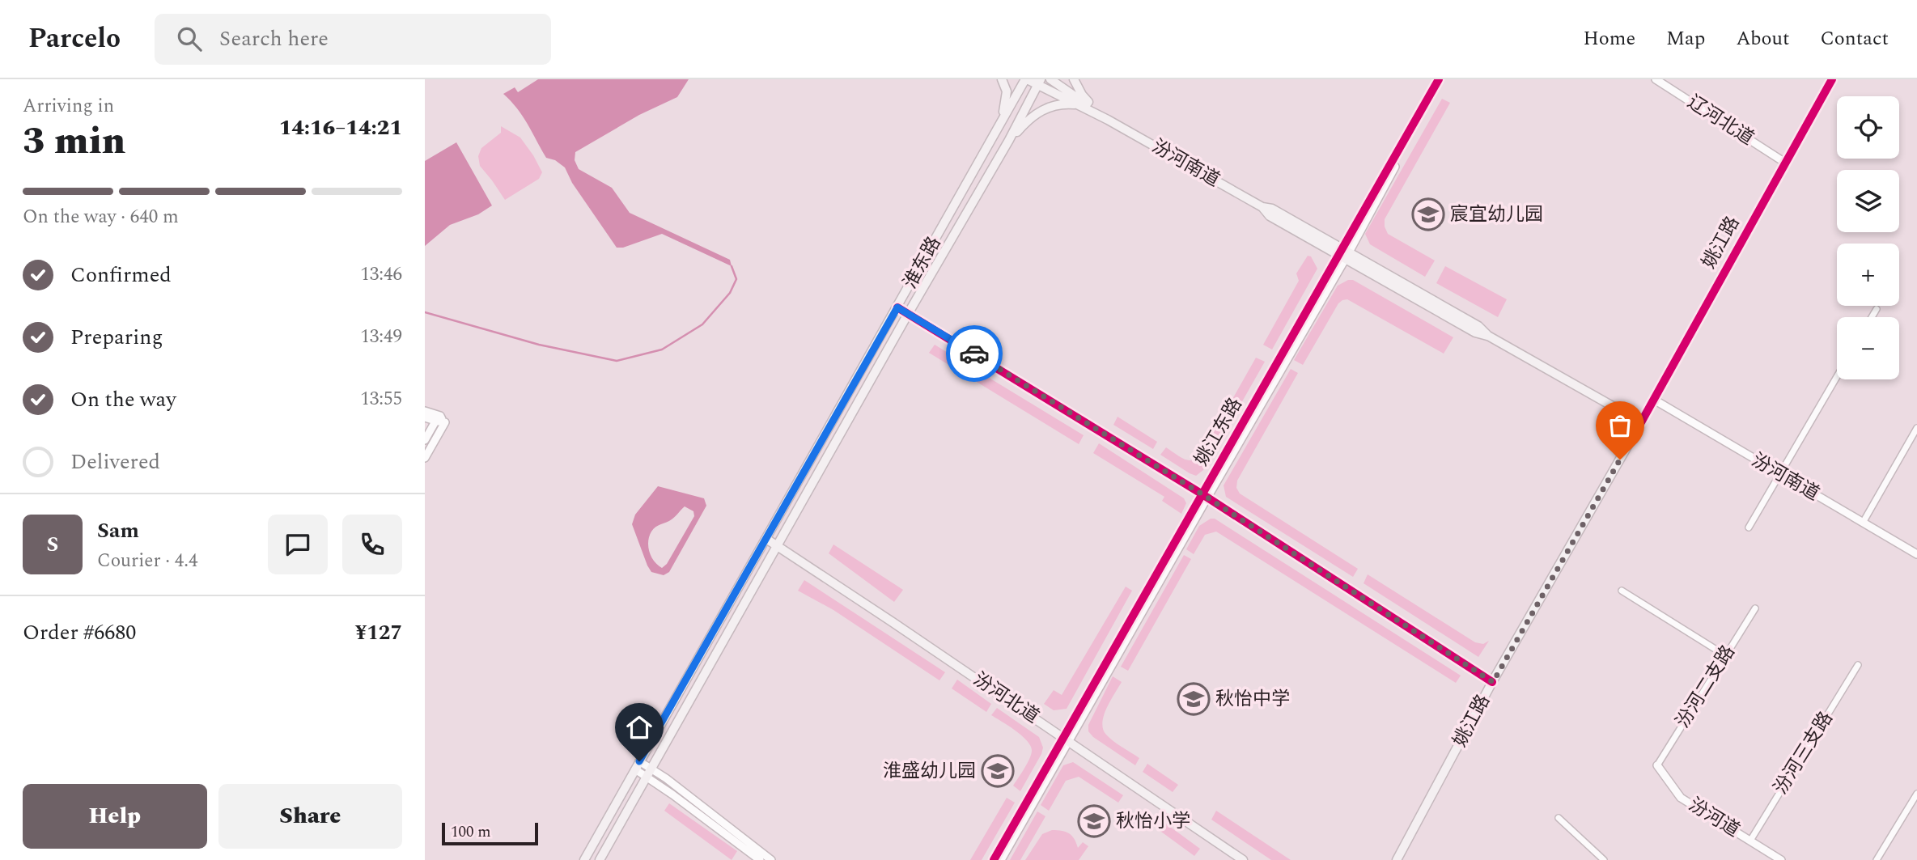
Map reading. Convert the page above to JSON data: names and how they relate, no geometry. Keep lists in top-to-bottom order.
{
  "streets": {
    "main road": [
      "汾河南道",
      "姚江路",
      "淮东路",
      "汾河北道"
    ],
    "street": [
      "辽河北道",
      "姚江东路",
      "汾河二支路",
      "汾河三支路",
      "汾河道"
    ]
  },
  "crossings": [
    ["辽河北道", "姚江路"],
    ["汾河南道", "姚江路"],
    ["汾河南道", "淮东路"],
    ["汾河南道", "姚江东路"],
    ["淮东路", "汾河北道"],
    ["姚江东路", "汾河北道"],
    ["汾河二支路", "汾河道"],
    ["汾河三支路", "汾河道"]
  ],
  "places": {
    "school or university": [
      "宸宜幼儿园",
      "秋怡中学",
      "淮盛幼儿园",
      "秋怡小学"
    ]
  },
  "scale_bar": "100 m",
  "page": {
    "header": "Parcelo",
    "search": "Search here",
    "nav": [
      "Home",
      "Map",
      "About",
      "Contact"
    ],
    "heading": ["3 min", "Arriving in", "14:16–14:21"],
    "panel": [
      "Sam",
      "Courier · 4.4",
      "Order #6680",
      "¥127"
    ],
    "map_buttons": ["+", "−"],
    "bar": "On the way · 640 m",
    "list": [
      ["Confirmed", "13:46"],
      ["Preparing", "13:49"],
      ["On the way", "13:55"],
      "Delivered"
    ],
    "round": "S",
    "buttons": ["Help", "Share"],
    "scale": "100 m"
  }
}
